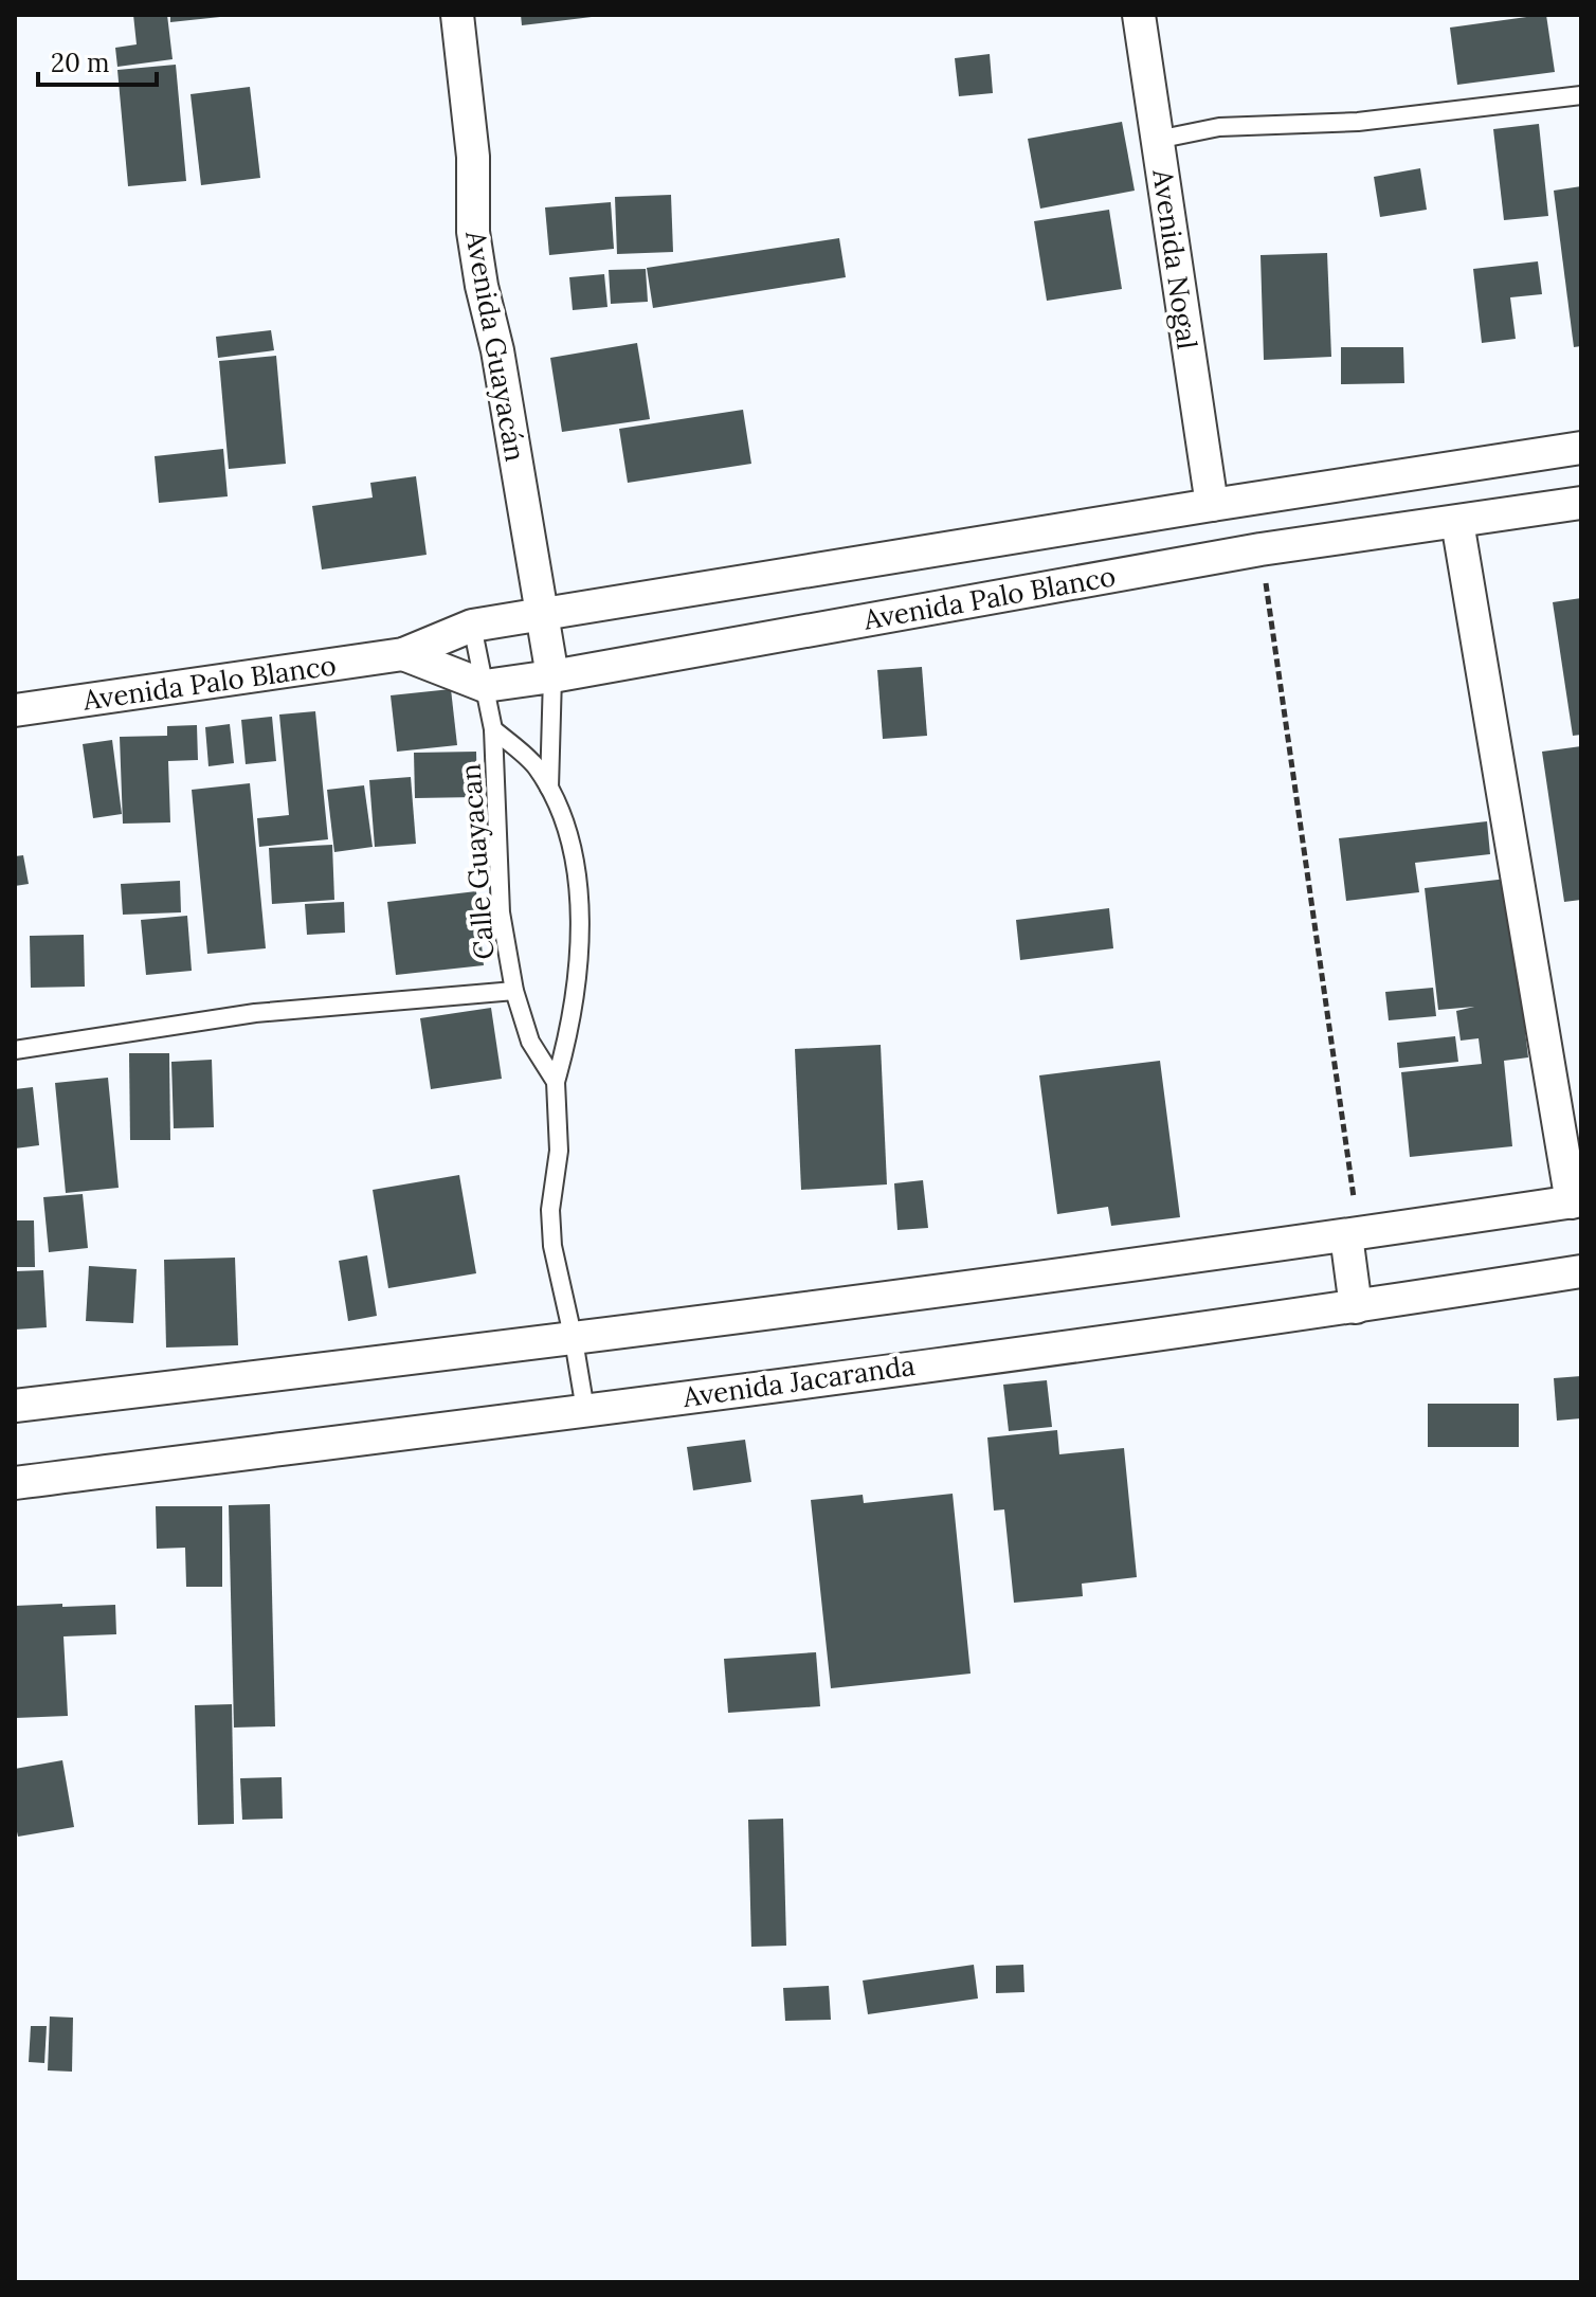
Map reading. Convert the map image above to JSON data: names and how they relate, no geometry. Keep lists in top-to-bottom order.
{
  "streets": {
    "street": [
      "Avenida Nogal",
      "Avenida Guayacán",
      "Avenida Palo Blanco",
      "Avenida Jacaranda"
    ],
    "lane": ["Calle Guayacan"]
  },
  "crossings": [
    ["Avenida Nogal", "Avenida Palo Blanco"],
    ["Avenida Guayacán", "Avenida Palo Blanco"],
    ["Avenida Palo Blanco", "Calle Guayacan"],
    ["Calle Guayacan", "Avenida Jacaranda"]
  ],
  "scale_bar": "20 m"
}
